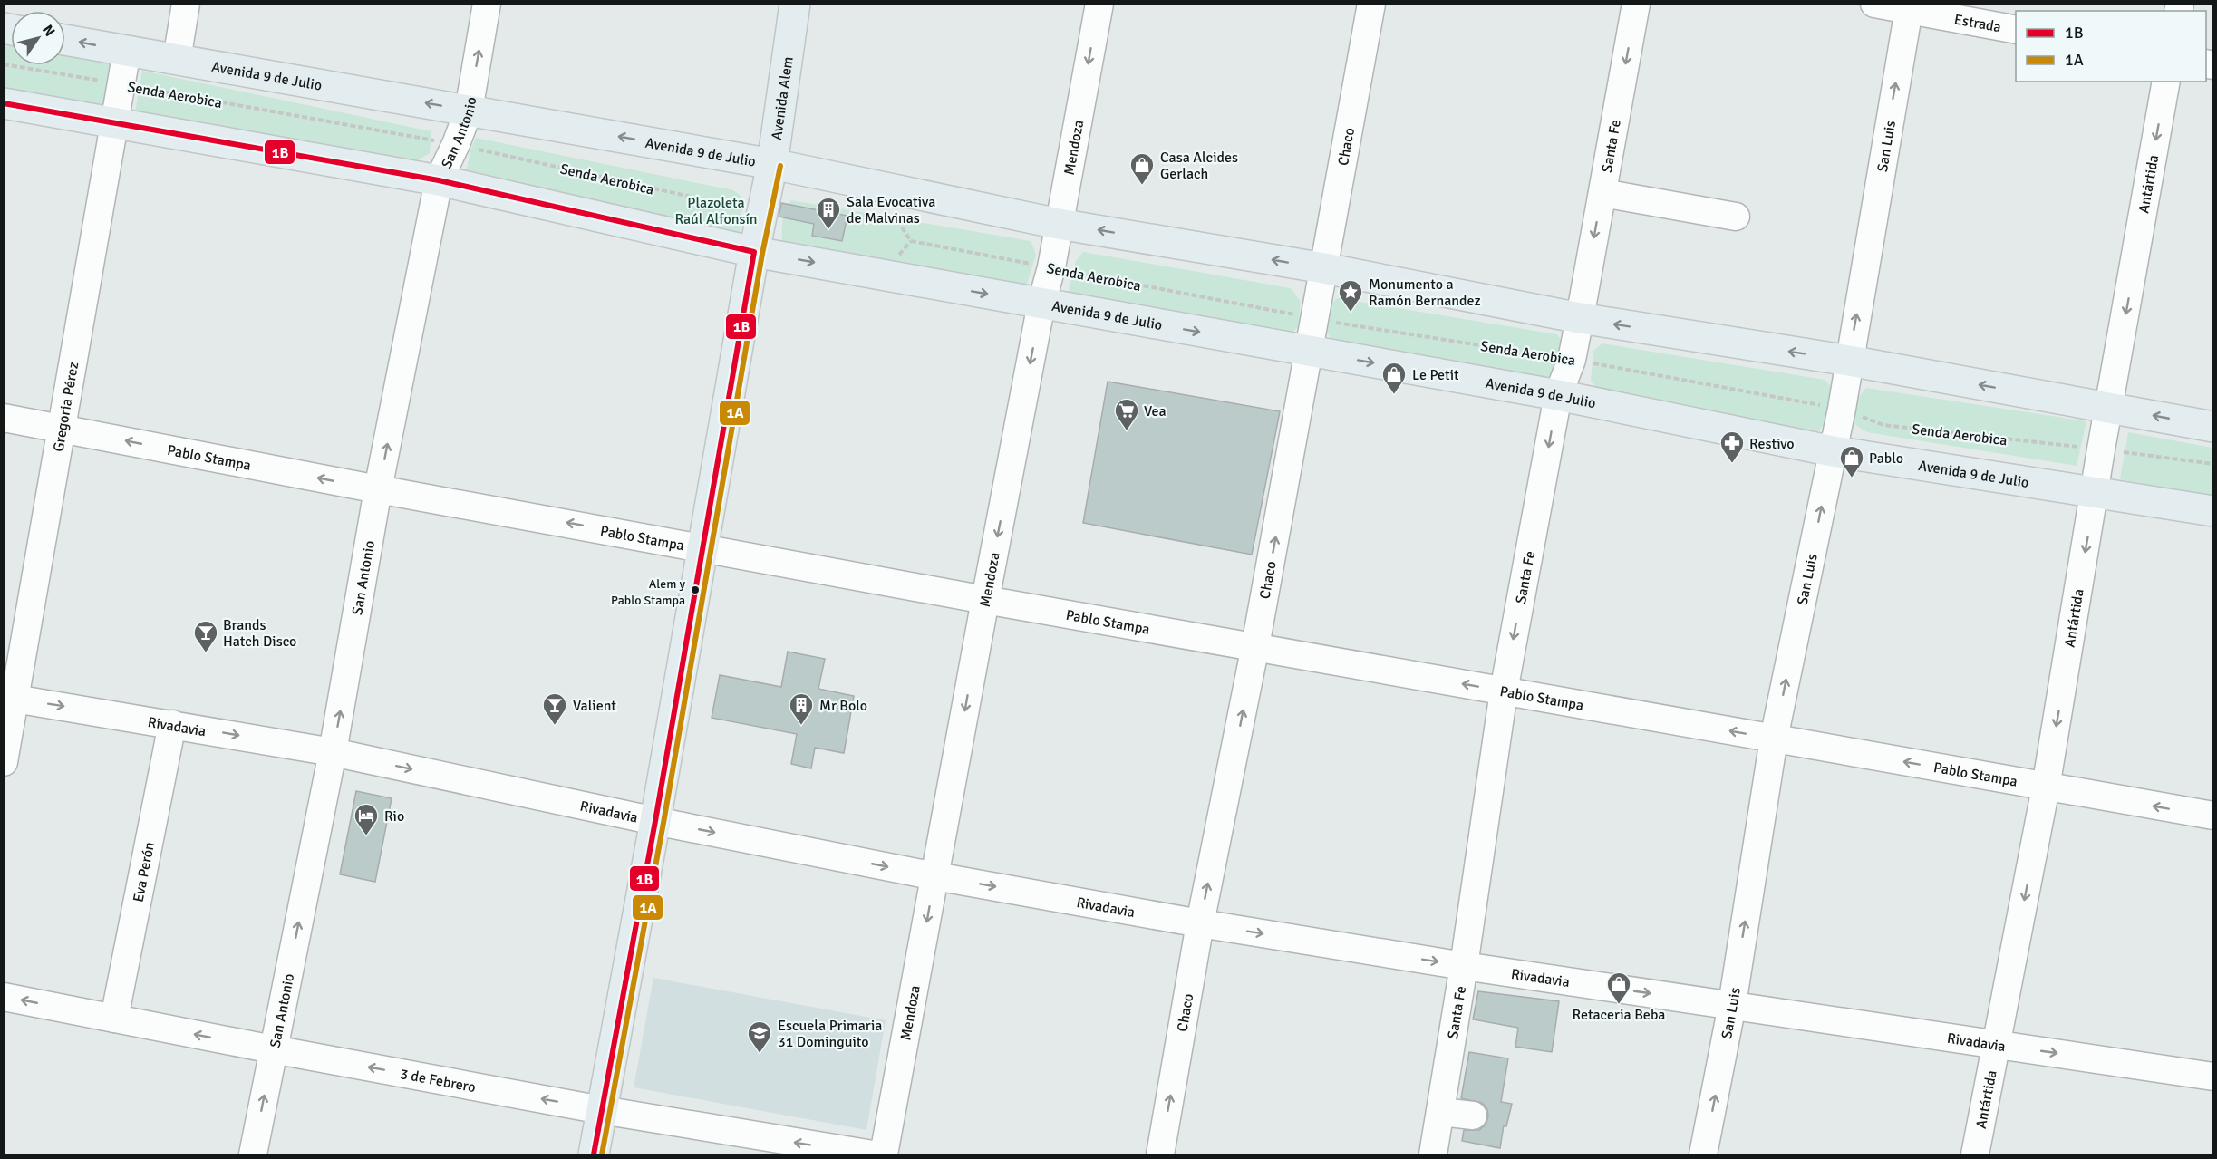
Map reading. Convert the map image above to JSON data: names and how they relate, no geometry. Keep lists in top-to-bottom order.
{
  "streets": {
    "main road": ["Avenida 9 de Julio", "Avenida Alem"],
    "street": [
      "Estrada",
      "San Antonio",
      "Santa Fe",
      "San Luis",
      "Mendoza",
      "Chaco",
      "Antártida",
      "Gregoria Pérez",
      "Pablo Stampa",
      "Rivadavia",
      "Eva Perón",
      "3 de Febrero"
    ],
    "path": ["Senda Aerobica"]
  },
  "crossings": [
    ["Estrada", "San Luis"],
    ["Avenida 9 de Julio", "Avenida Alem"],
    ["Avenida 9 de Julio", "San Antonio"],
    ["Avenida 9 de Julio", "Santa Fe"],
    ["Avenida 9 de Julio", "San Luis"],
    ["Avenida 9 de Julio", "Mendoza"],
    ["Avenida 9 de Julio", "Chaco"],
    ["Avenida 9 de Julio", "Antártida"],
    ["Avenida 9 de Julio", "Gregoria Pérez"],
    ["Senda Aerobica", "Avenida Alem"],
    ["Senda Aerobica", "San Antonio"],
    ["Senda Aerobica", "Santa Fe"],
    ["Senda Aerobica", "San Luis"],
    ["Senda Aerobica", "Mendoza"],
    ["Senda Aerobica", "Chaco"],
    ["Senda Aerobica", "Antártida"],
    ["Senda Aerobica", "Gregoria Pérez"],
    ["Avenida Alem", "Pablo Stampa"],
    ["Avenida Alem", "Rivadavia"],
    ["Avenida Alem", "3 de Febrero"],
    ["San Antonio", "Pablo Stampa"],
    ["San Antonio", "Rivadavia"],
    ["San Antonio", "3 de Febrero"],
    ["Santa Fe", "Pablo Stampa"],
    ["Santa Fe", "Rivadavia"],
    ["San Luis", "Pablo Stampa"],
    ["San Luis", "Rivadavia"],
    ["Mendoza", "Pablo Stampa"],
    ["Mendoza", "Rivadavia"],
    ["Chaco", "Pablo Stampa"],
    ["Chaco", "Rivadavia"],
    ["Antártida", "Pablo Stampa"],
    ["Antártida", "Rivadavia"],
    ["Gregoria Pérez", "Pablo Stampa"],
    ["Gregoria Pérez", "Rivadavia"],
    ["Rivadavia", "Eva Perón"],
    ["Eva Perón", "3 de Febrero"]
  ],
  "one_way": [
    "San Antonio",
    "Santa Fe",
    "San Luis",
    "Mendoza",
    "Chaco",
    "Antártida",
    "Pablo Stampa",
    "Rivadavia",
    "3 de Febrero"
  ],
  "parks": ["Plazoleta Raúl Alfonsín"],
  "places": {
    "shop": [
      "Casa Alcides Gerlach",
      "Le Petit",
      "Pablo",
      "Retaceria Beba"
    ],
    "building": ["Sala Evocativa de Malvinas", "Mr Bolo"],
    "place": ["Monumento a Ramón Bernandez"],
    "supermarket": ["Vea"],
    "pharmacy": ["Restivo"],
    "other": ["Alem y Pablo Stampa"],
    "bar": ["Brands Hatch Disco", "Valient"],
    "hotel": ["Rio"],
    "school or university": ["Escuela Primaria 31 Dominguito"]
  },
  "lines": ["transit line 1B", "transit line 1A"],
  "legend": ["1B", "1A"],
  "north": "top right"
}
